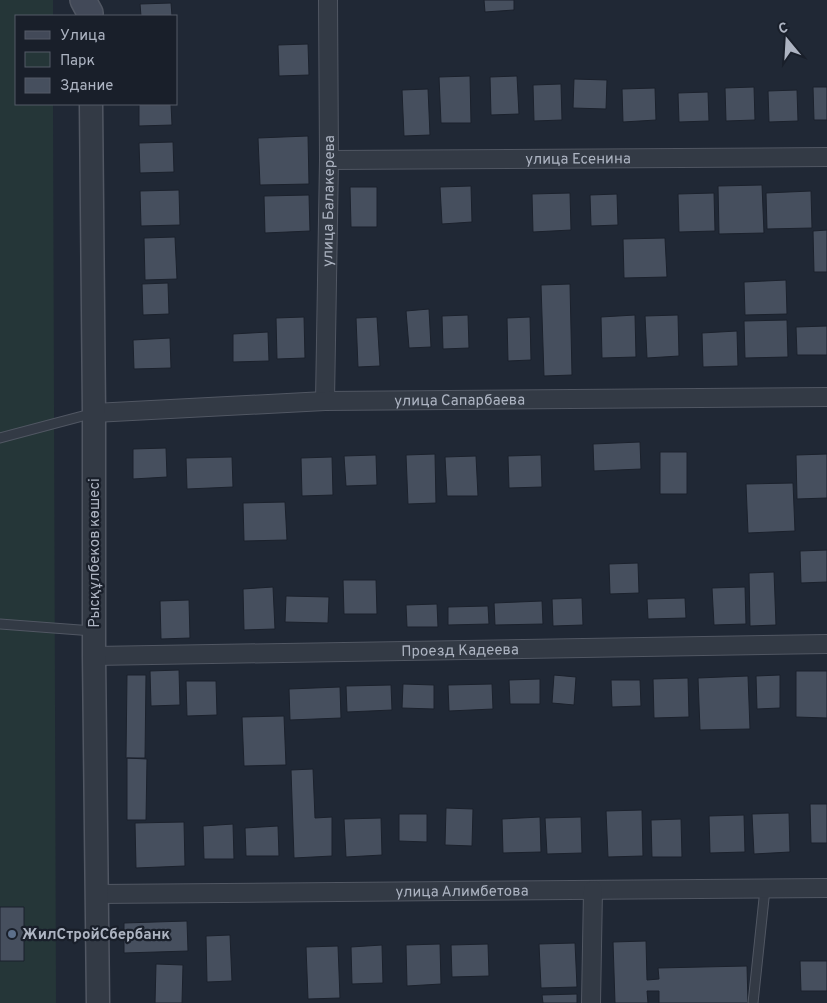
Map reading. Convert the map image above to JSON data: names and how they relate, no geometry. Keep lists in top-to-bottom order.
{
  "streets": {
    "street": [
      "улица Есенина",
      "улица Балакерева",
      "улица Сапарбаева",
      "Рысқұлбеков көшесі",
      "Проезд Кадеева",
      "улица Алимбетова"
    ]
  },
  "crossings": [
    ["улица Есенина", "улица Балакерева"],
    ["улица Балакерева", "улица Сапарбаева"],
    ["улица Сапарбаева", "Рысқұлбеков көшесі"],
    ["Рысқұлбеков көшесі", "Проезд Кадеева"],
    ["Рысқұлбеков көшесі", "улица Алимбетова"]
  ],
  "places": ["ЖилСтройСбербанк"],
  "legend": ["Улица", "Парк", "Здание"],
  "north": "top"
}
